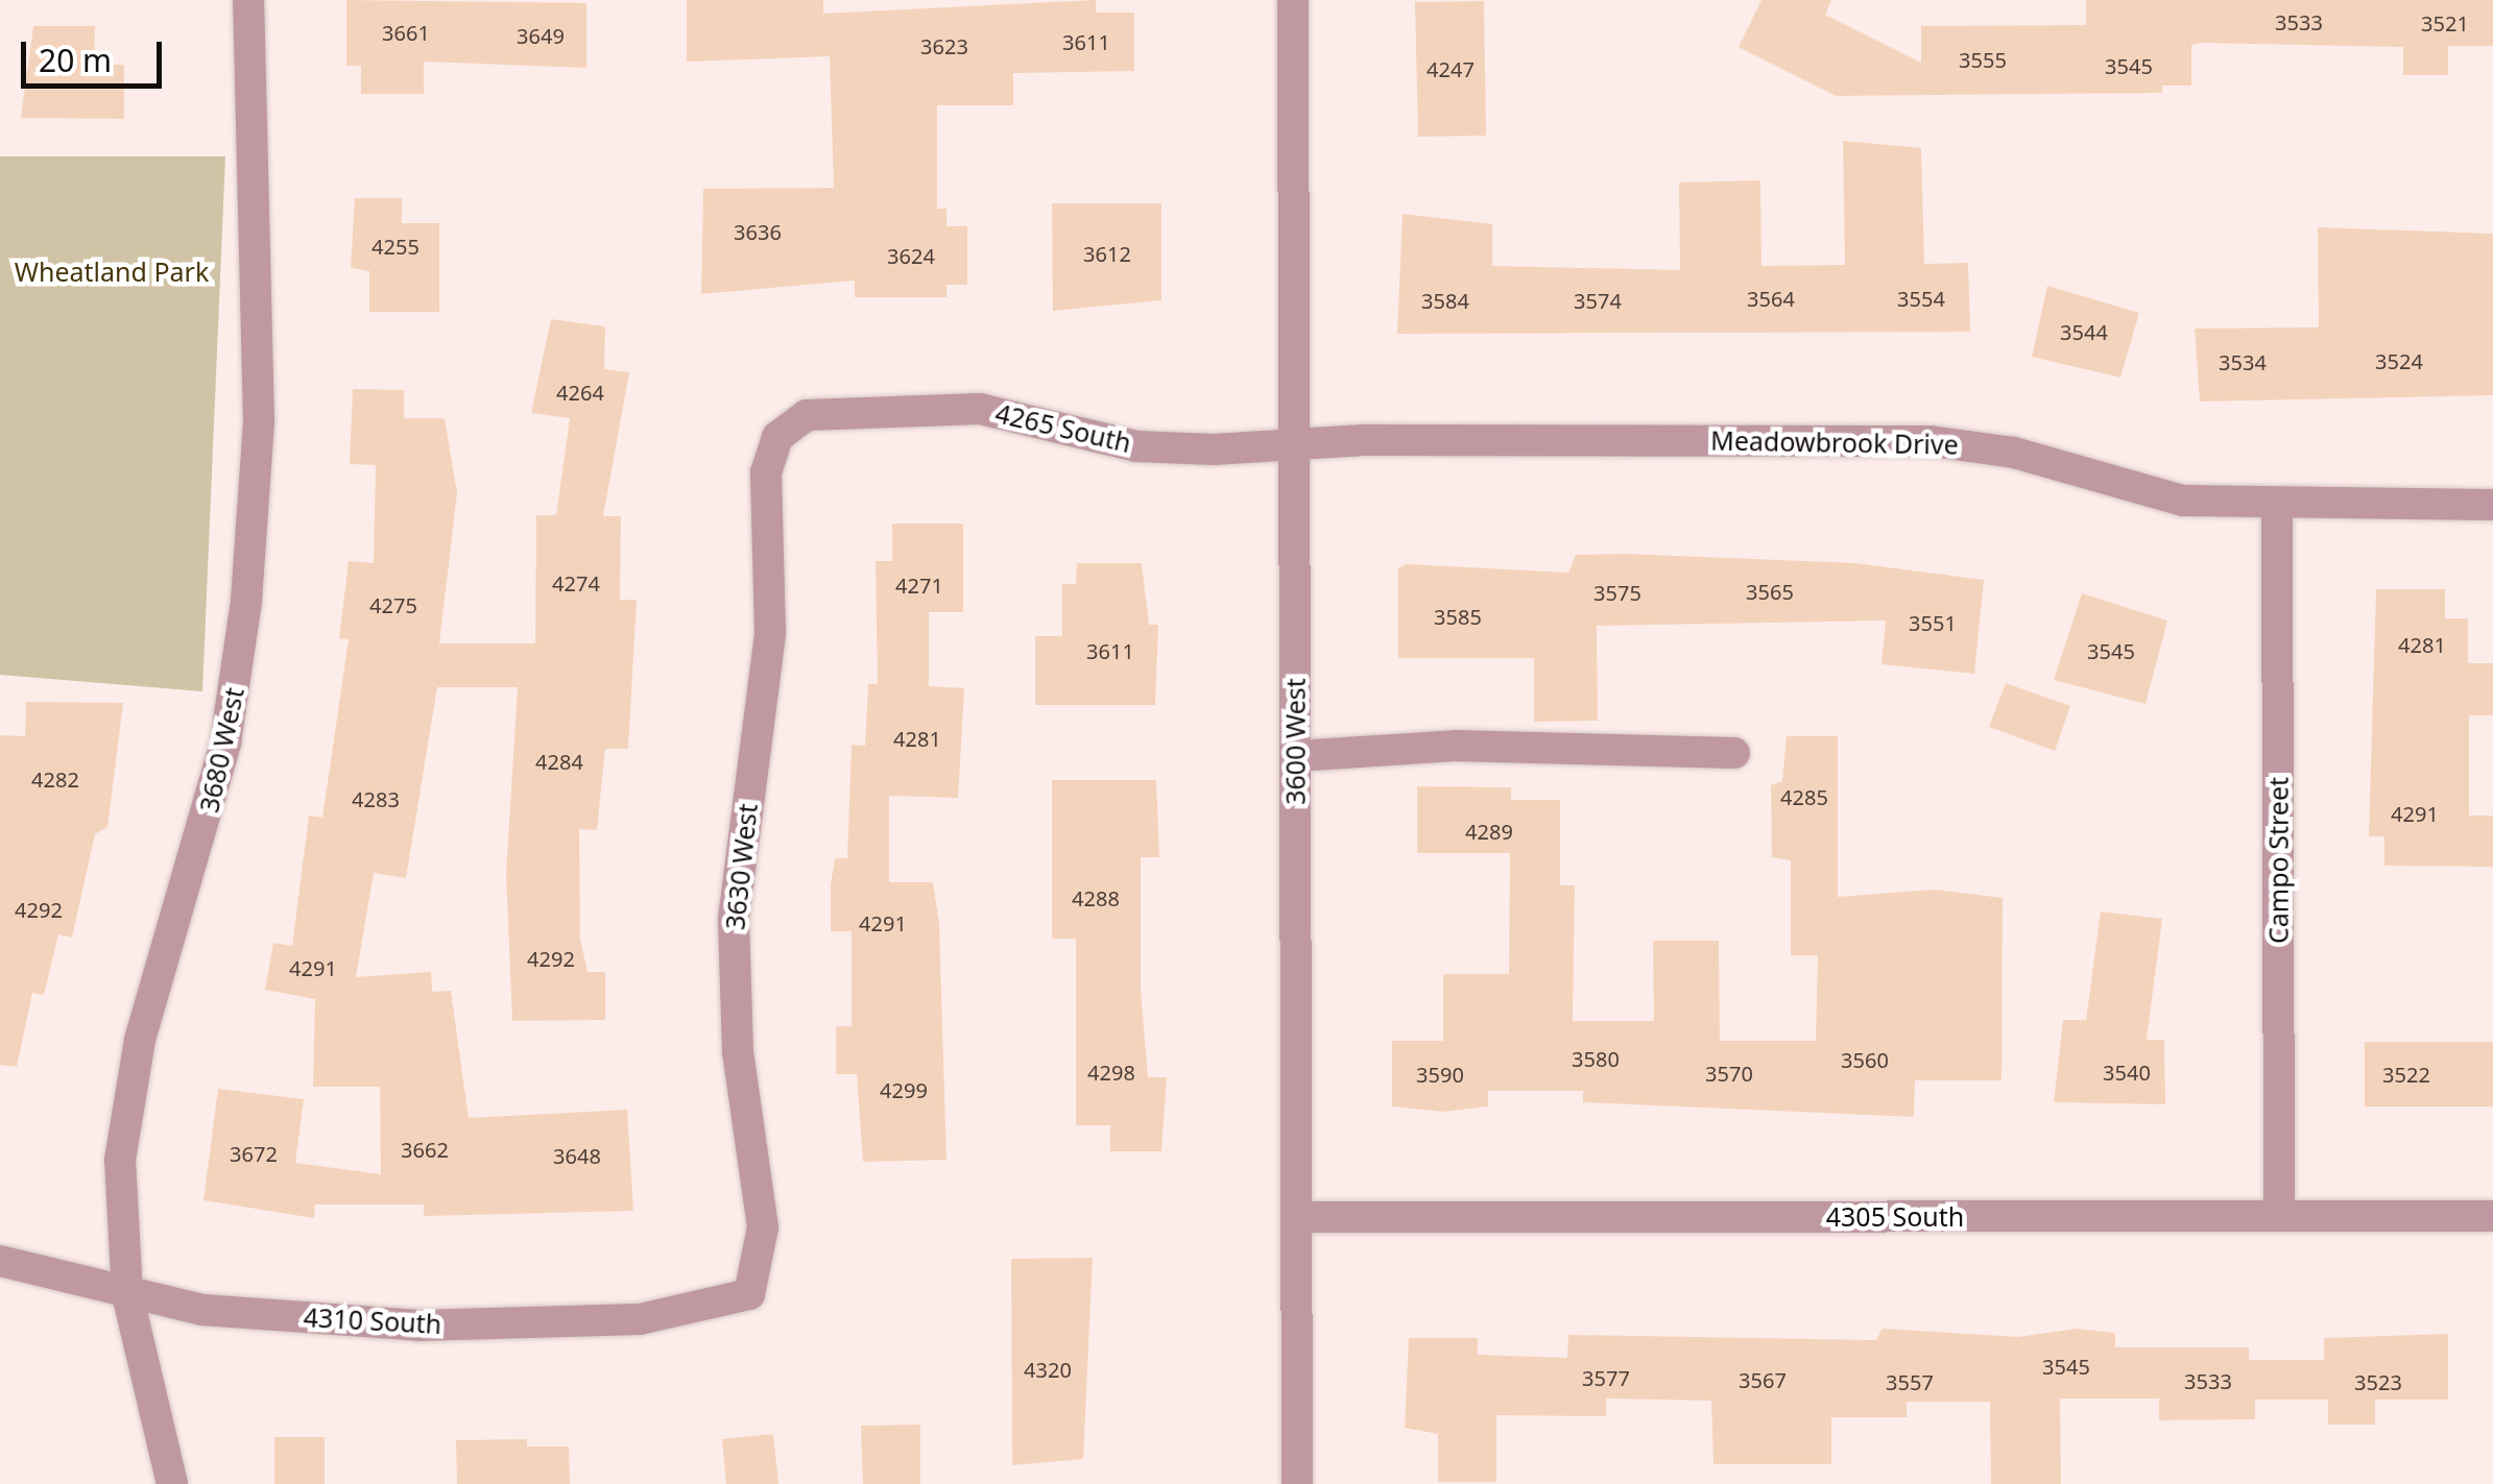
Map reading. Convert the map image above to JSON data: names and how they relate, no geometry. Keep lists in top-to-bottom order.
{
  "streets": {
    "street": [
      "4265 South",
      "Meadowbrook Drive",
      "3600 West",
      "3680 West",
      "Campo Street",
      "3630 West",
      "4305 South",
      "4310 South"
    ]
  },
  "crossings": [
    ["4265 South", "Meadowbrook Drive"],
    ["4265 South", "3600 West"],
    ["4265 South", "3630 West"],
    ["Meadowbrook Drive", "3600 West"],
    ["Meadowbrook Drive", "Campo Street"],
    ["3600 West", "4305 South"],
    ["3680 West", "4310 South"],
    ["Campo Street", "4305 South"],
    ["3630 West", "4310 South"]
  ],
  "parks": ["Wheatland Park"],
  "house_numbers": [
    "3533",
    "3521",
    "3661",
    "3649",
    "3611",
    "3623",
    "3555",
    "3545",
    "4247",
    "3636",
    "4255",
    "3612",
    "3624",
    "3564",
    "3554",
    "3584",
    "3574",
    "3544",
    "3524",
    "3534",
    "4264",
    "4274",
    "4271",
    "3565",
    "3575",
    "4275",
    "3585",
    "3551",
    "4281",
    "3611",
    "3545",
    "4281",
    "4284",
    "4282",
    "4285",
    "4283",
    "4291",
    "4289",
    "4288",
    "4292",
    "4291",
    "4292",
    "4291",
    "3580",
    "3560",
    "4298",
    "3540",
    "3570",
    "3590",
    "3522",
    "4299",
    "3662",
    "3672",
    "3648",
    "3545",
    "4320",
    "3577",
    "3567",
    "3533",
    "3557",
    "3523"
  ],
  "scale_bar": "20 m"
}
